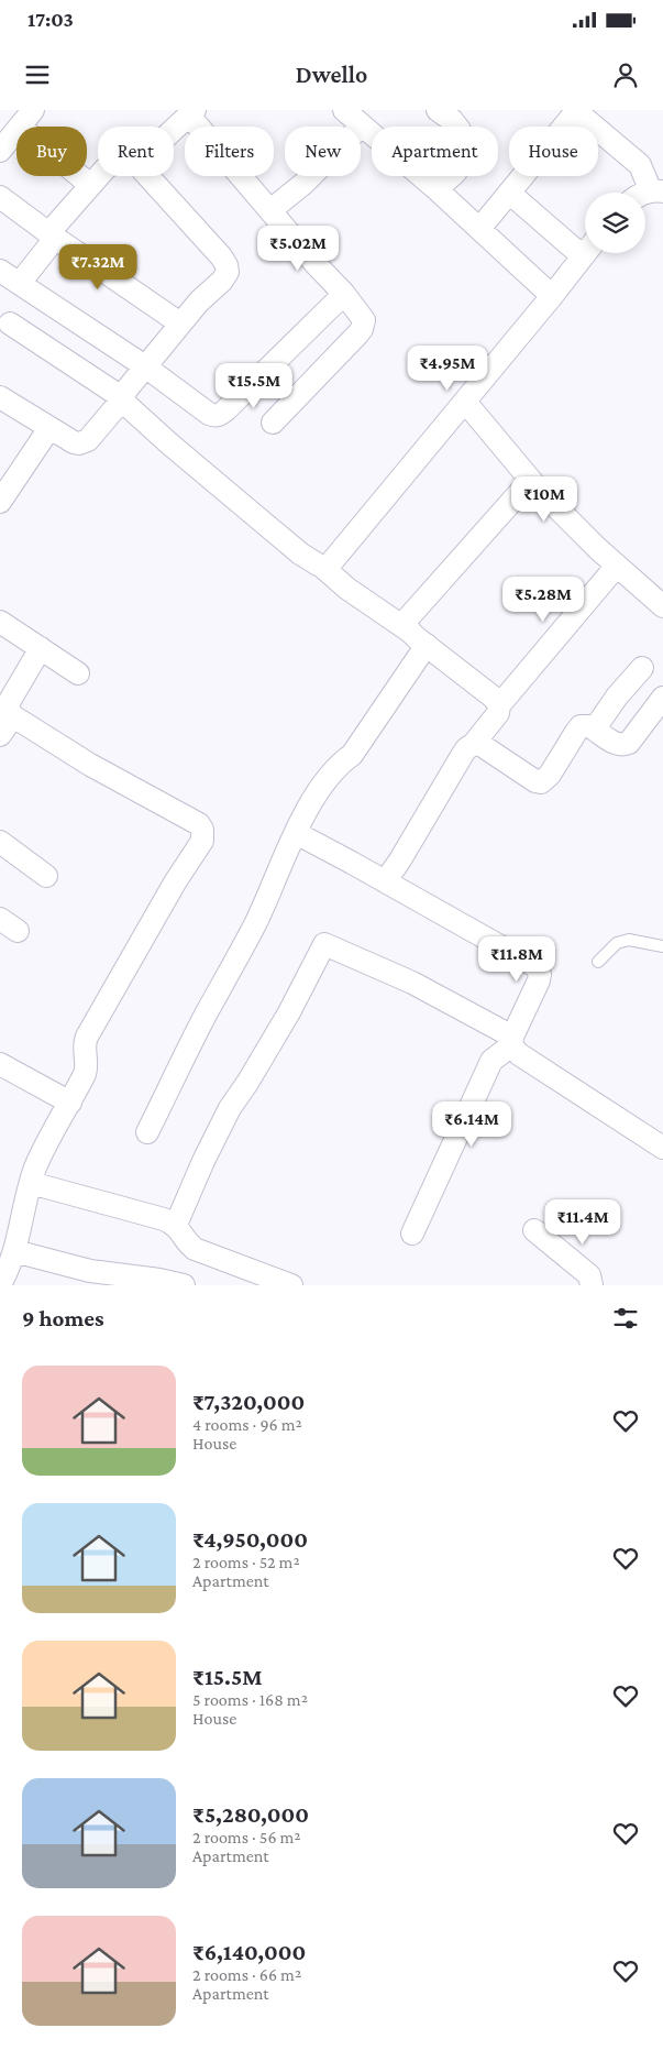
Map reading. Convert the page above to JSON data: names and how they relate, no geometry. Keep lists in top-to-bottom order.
{
  "page": {
    "status": "17:03",
    "header": "Dwello",
    "chip": [
      "Buy",
      "Rent",
      "Filters",
      "New",
      "Apartment",
      "House"
    ],
    "price": [
      "₹5.02M",
      "₹7.32M",
      "₹4.95M",
      "₹15.5M",
      "₹10M",
      "₹5.28M",
      "₹11.8M",
      "₹6.14M",
      "₹11.4M"
    ],
    "heading": "9 homes",
    "list": [
      {
        "name": "₹7,320,000",
        "note": "4 rooms · 96 m² · House"
      },
      {
        "name": "₹4,950,000",
        "note": "2 rooms · 52 m² · Apartment"
      },
      {
        "name": "₹15.5M",
        "note": "5 rooms · 168 m² · House"
      },
      {
        "name": "₹5,280,000",
        "note": "2 rooms · 56 m² · Apartment"
      },
      {
        "name": "₹6,140,000",
        "note": "2 rooms · 66 m² · Apartment"
      }
    ]
  }
}
